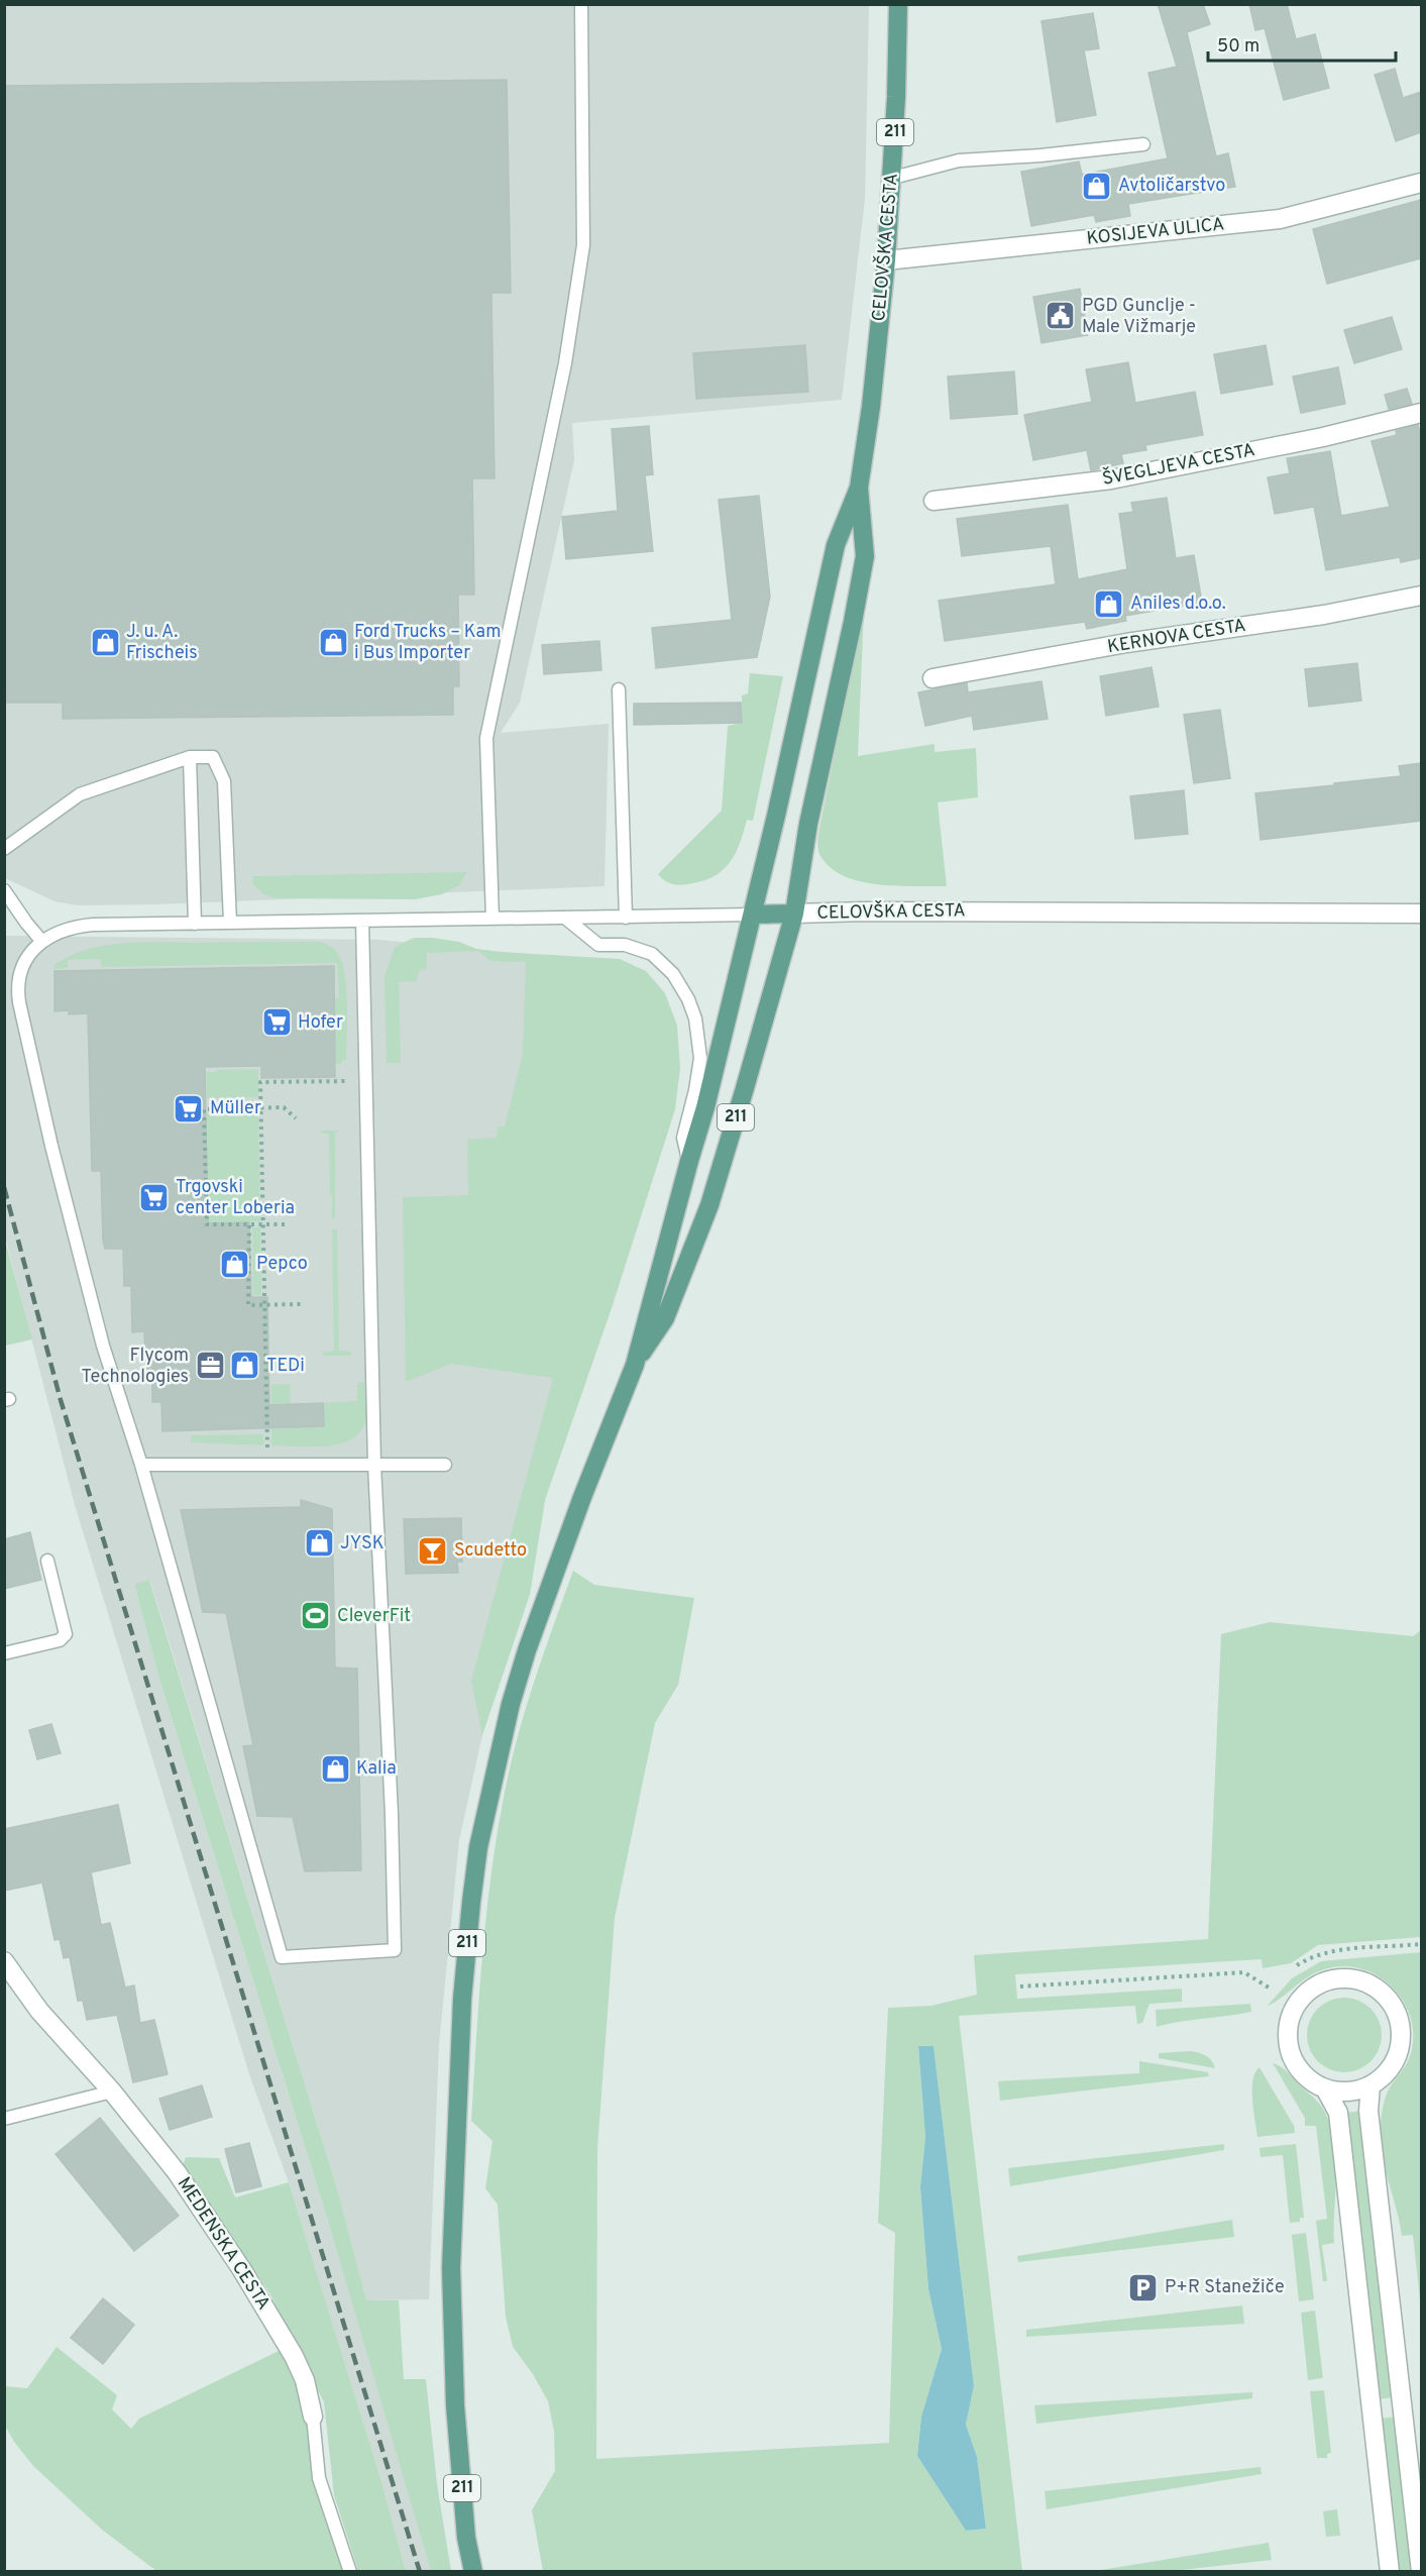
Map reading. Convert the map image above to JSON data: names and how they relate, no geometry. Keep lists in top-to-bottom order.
{
  "streets": {
    "main road": ["211", "CELOVŠKA CESTA"],
    "street": [
      "KOSIJEVA ULICA",
      "ŠVEGLJEVA CESTA",
      "KERNOVA CESTA",
      "MEDENSKA CESTA"
    ]
  },
  "crossings": [
    ["211", "CELOVŠKA CESTA"],
    ["KOSIJEVA ULICA", "CELOVŠKA CESTA"]
  ],
  "places": {
    "shop": [
      "Avtoličarstvo",
      "Aniles d.o.o.",
      "J. u. A. Frischeis",
      "Ford Trucks – Kam i Bus Importer",
      "Pepco",
      "TEDi",
      "JYSK",
      "Kalia"
    ],
    "public building": ["PGD Gunclje - Male Vižmarje"],
    "supermarket": ["Hofer", "Müller", "Trgovski center Loberia"],
    "office": ["Flycom Technologies"],
    "bar": ["Scudetto"],
    "sports": ["CleverFit"],
    "parking": ["P+R Stanežiče"]
  },
  "scale_bar": "50 m"
}
